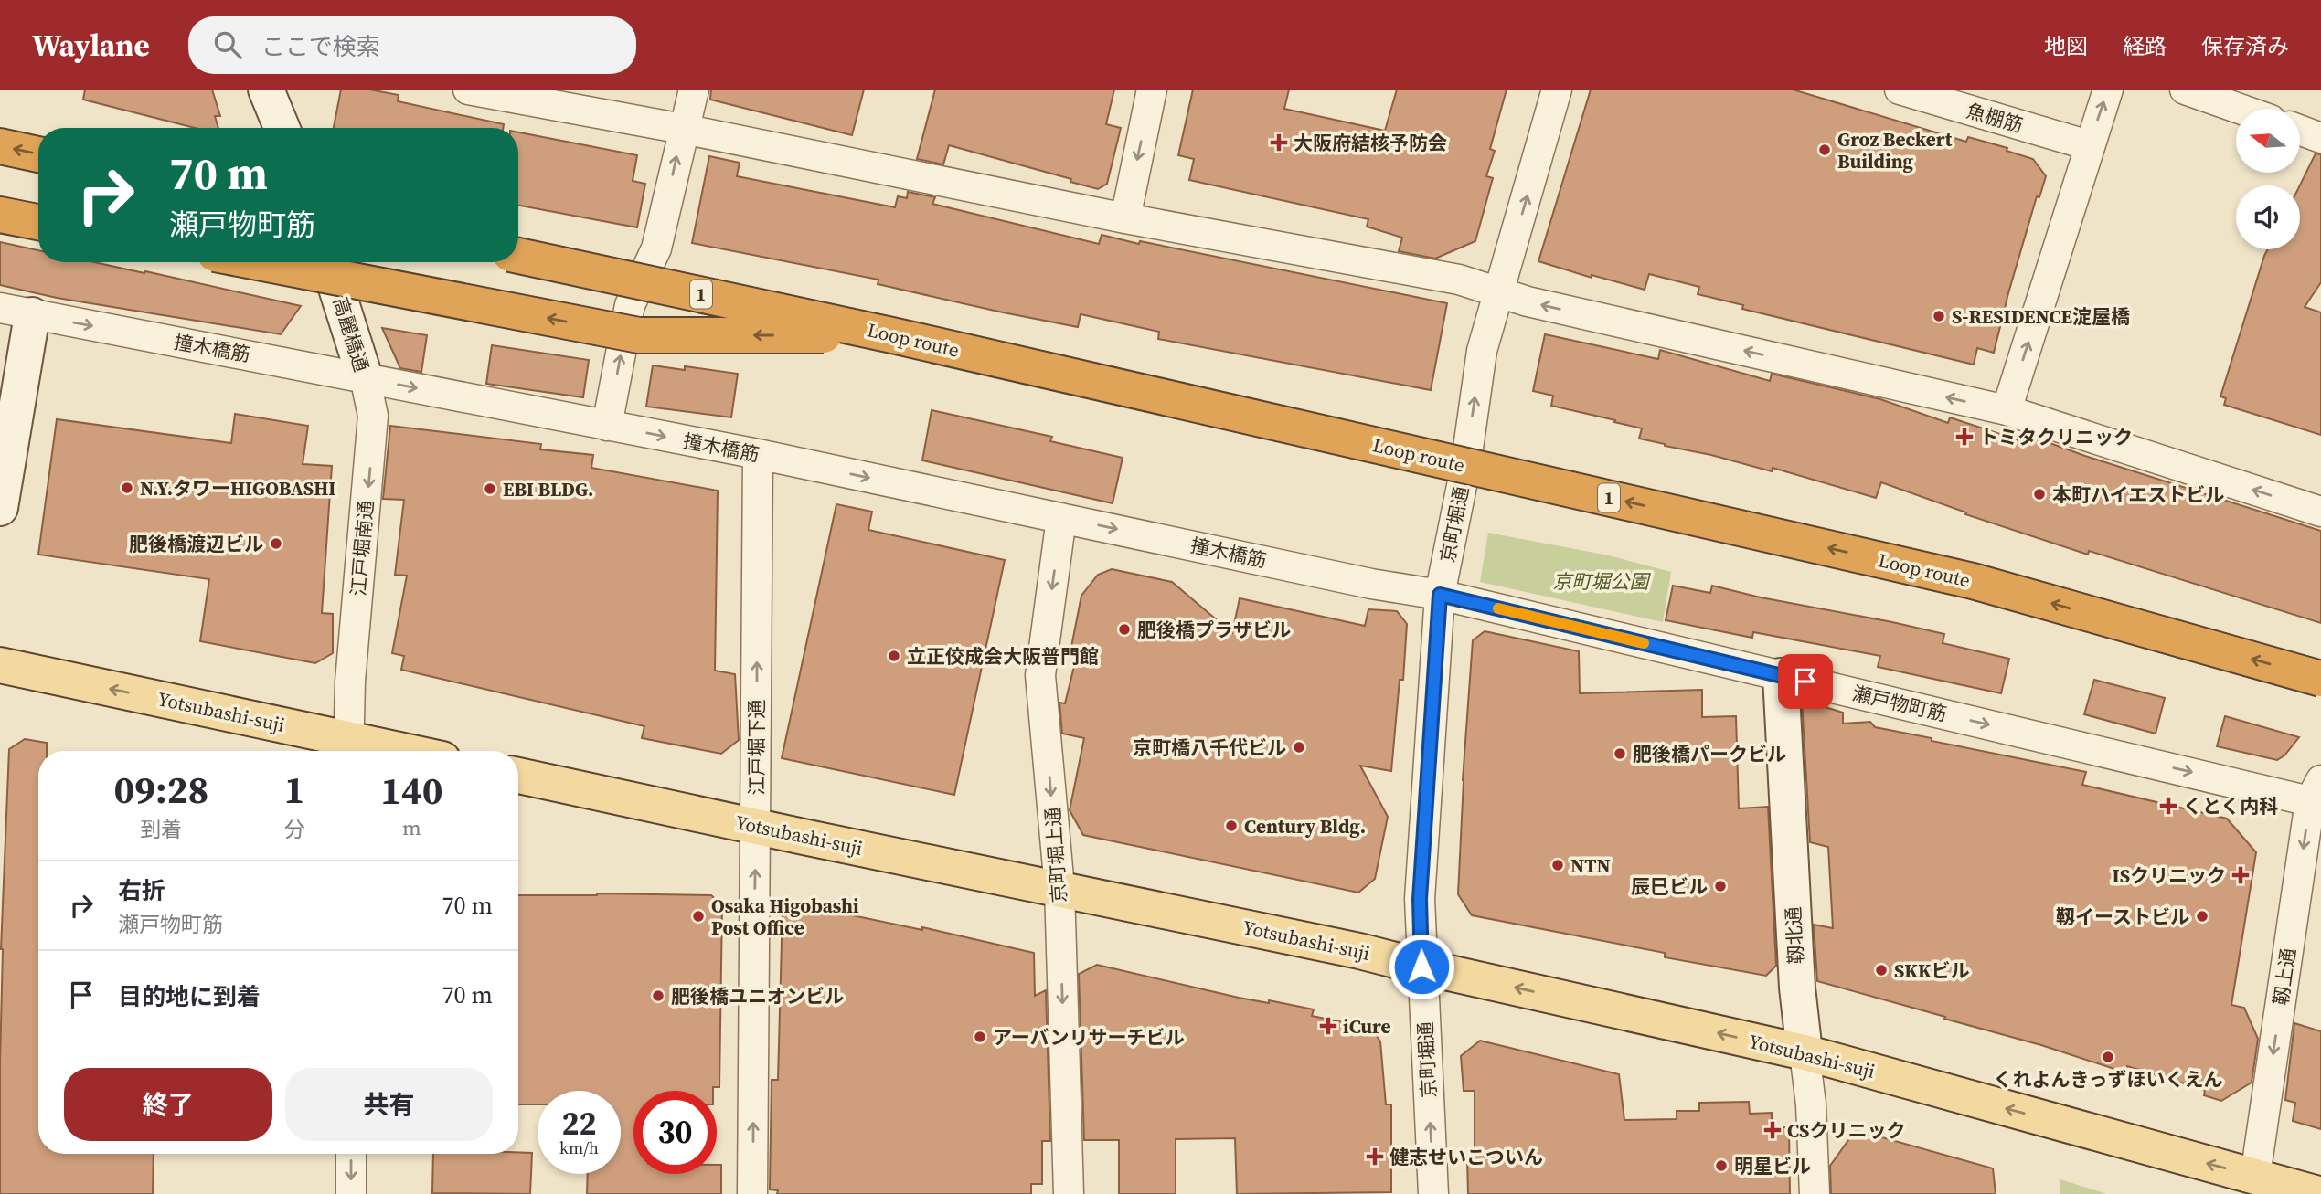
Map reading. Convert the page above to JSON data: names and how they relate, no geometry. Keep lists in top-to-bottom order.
{
  "streets": {
    "highway": ["1", "Loop route"],
    "main road": ["Yotsubashi-suji"],
    "street": [
      "魚棚筋",
      "高麗橋通",
      "撞木橋筋",
      "京町堀通",
      "江戸堀南通",
      "瀬戸物町筋",
      "江戸堀下通",
      "京町堀上通",
      "靱北通",
      "靱上通"
    ]
  },
  "crossings": [
    ["高麗橋通", "撞木橋筋"],
    ["高麗橋通", "江戸堀南通"],
    ["撞木橋筋", "京町堀通"],
    ["撞木橋筋", "瀬戸物町筋"],
    ["撞木橋筋", "江戸堀下通"],
    ["撞木橋筋", "京町堀上通"],
    ["京町堀通", "瀬戸物町筋"],
    ["京町堀通", "Yotsubashi-suji"],
    ["江戸堀南通", "Yotsubashi-suji"],
    ["瀬戸物町筋", "靱北通"],
    ["瀬戸物町筋", "靱上通"],
    ["Yotsubashi-suji", "江戸堀下通"],
    ["Yotsubashi-suji", "京町堀上通"],
    ["Yotsubashi-suji", "靱北通"],
    ["Yotsubashi-suji", "靱上通"]
  ],
  "one_way": [
    "Loop route",
    "撞木橋筋",
    "京町堀通",
    "江戸堀南通",
    "瀬戸物町筋",
    "Yotsubashi-suji",
    "江戸堀下通",
    "京町堀上通",
    "靱上通"
  ],
  "parks": ["京町堀公園"],
  "places": {
    "health": [
      "大阪府結核予防会",
      "トミタクリニック",
      "くとく内科",
      "ISクリニック",
      "iCure",
      "CSクリニック",
      "健志せいこついん"
    ],
    "other": [
      "Groz Beckert Building",
      "S-RESIDENCE淀屋橋",
      "N.Y.タワーHIGOBASHI",
      "EBI BLDG.",
      "本町ハイエストビル",
      "肥後橋渡辺ビル",
      "肥後橋プラザビル",
      "立正佼成会大阪普門館",
      "京町橋八千代ビル",
      "肥後橋パークビル",
      "Century Bldg.",
      "NTN",
      "辰巳ビル",
      "Osaka Higobashi Post Office",
      "靱イーストビル",
      "SKKビル",
      "肥後橋ユニオンビル",
      "アーバンリサーチビル",
      "くれよんきっずほいくえん",
      "明星ビル"
    ]
  },
  "north": "left",
  "page": {
    "header": "Waylane",
    "search": "ここで検索",
    "nav": ["地図", "経路", "保存済み"],
    "turn": ["70 m", "瀬戸物町筋"],
    "eta": [
      "09:28",
      "到着",
      "1",
      "分",
      "140",
      "m"
    ],
    "list": [
      {
        "name": "右折",
        "note": "瀬戸物町筋",
        "value": "70 m"
      },
      {
        "name": "目的地に到着",
        "value": "70 m"
      }
    ],
    "buttons": ["終了", "共有"],
    "speed": "22 km/h",
    "limit": "30"
  }
}
